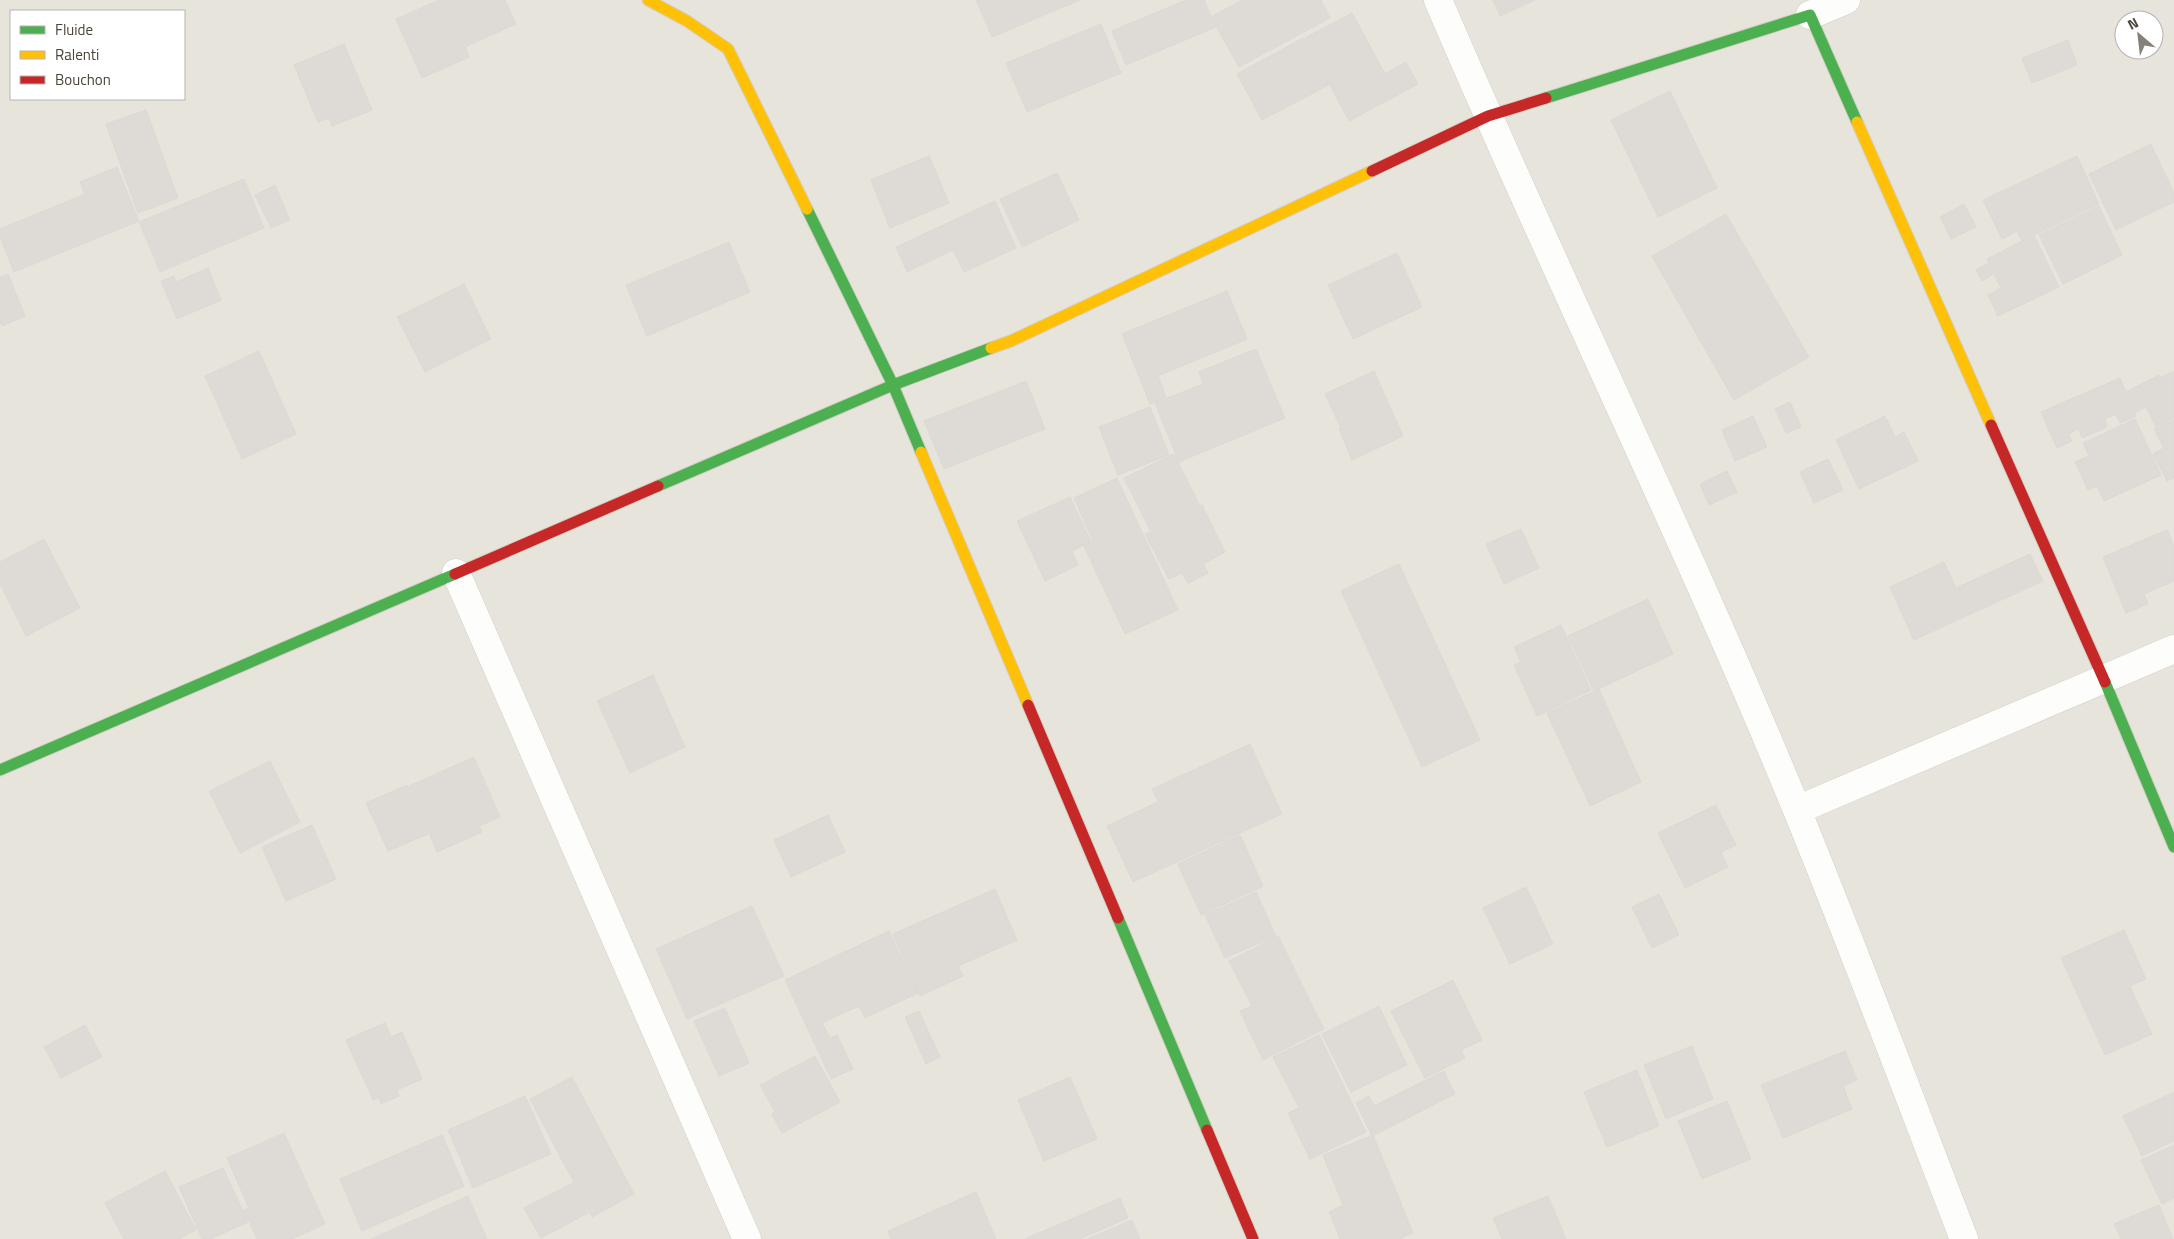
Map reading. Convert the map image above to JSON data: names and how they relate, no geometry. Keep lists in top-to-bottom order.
{
  "legend": ["Fluide", "Ralenti", "Bouchon"],
  "north": "top left"
}
